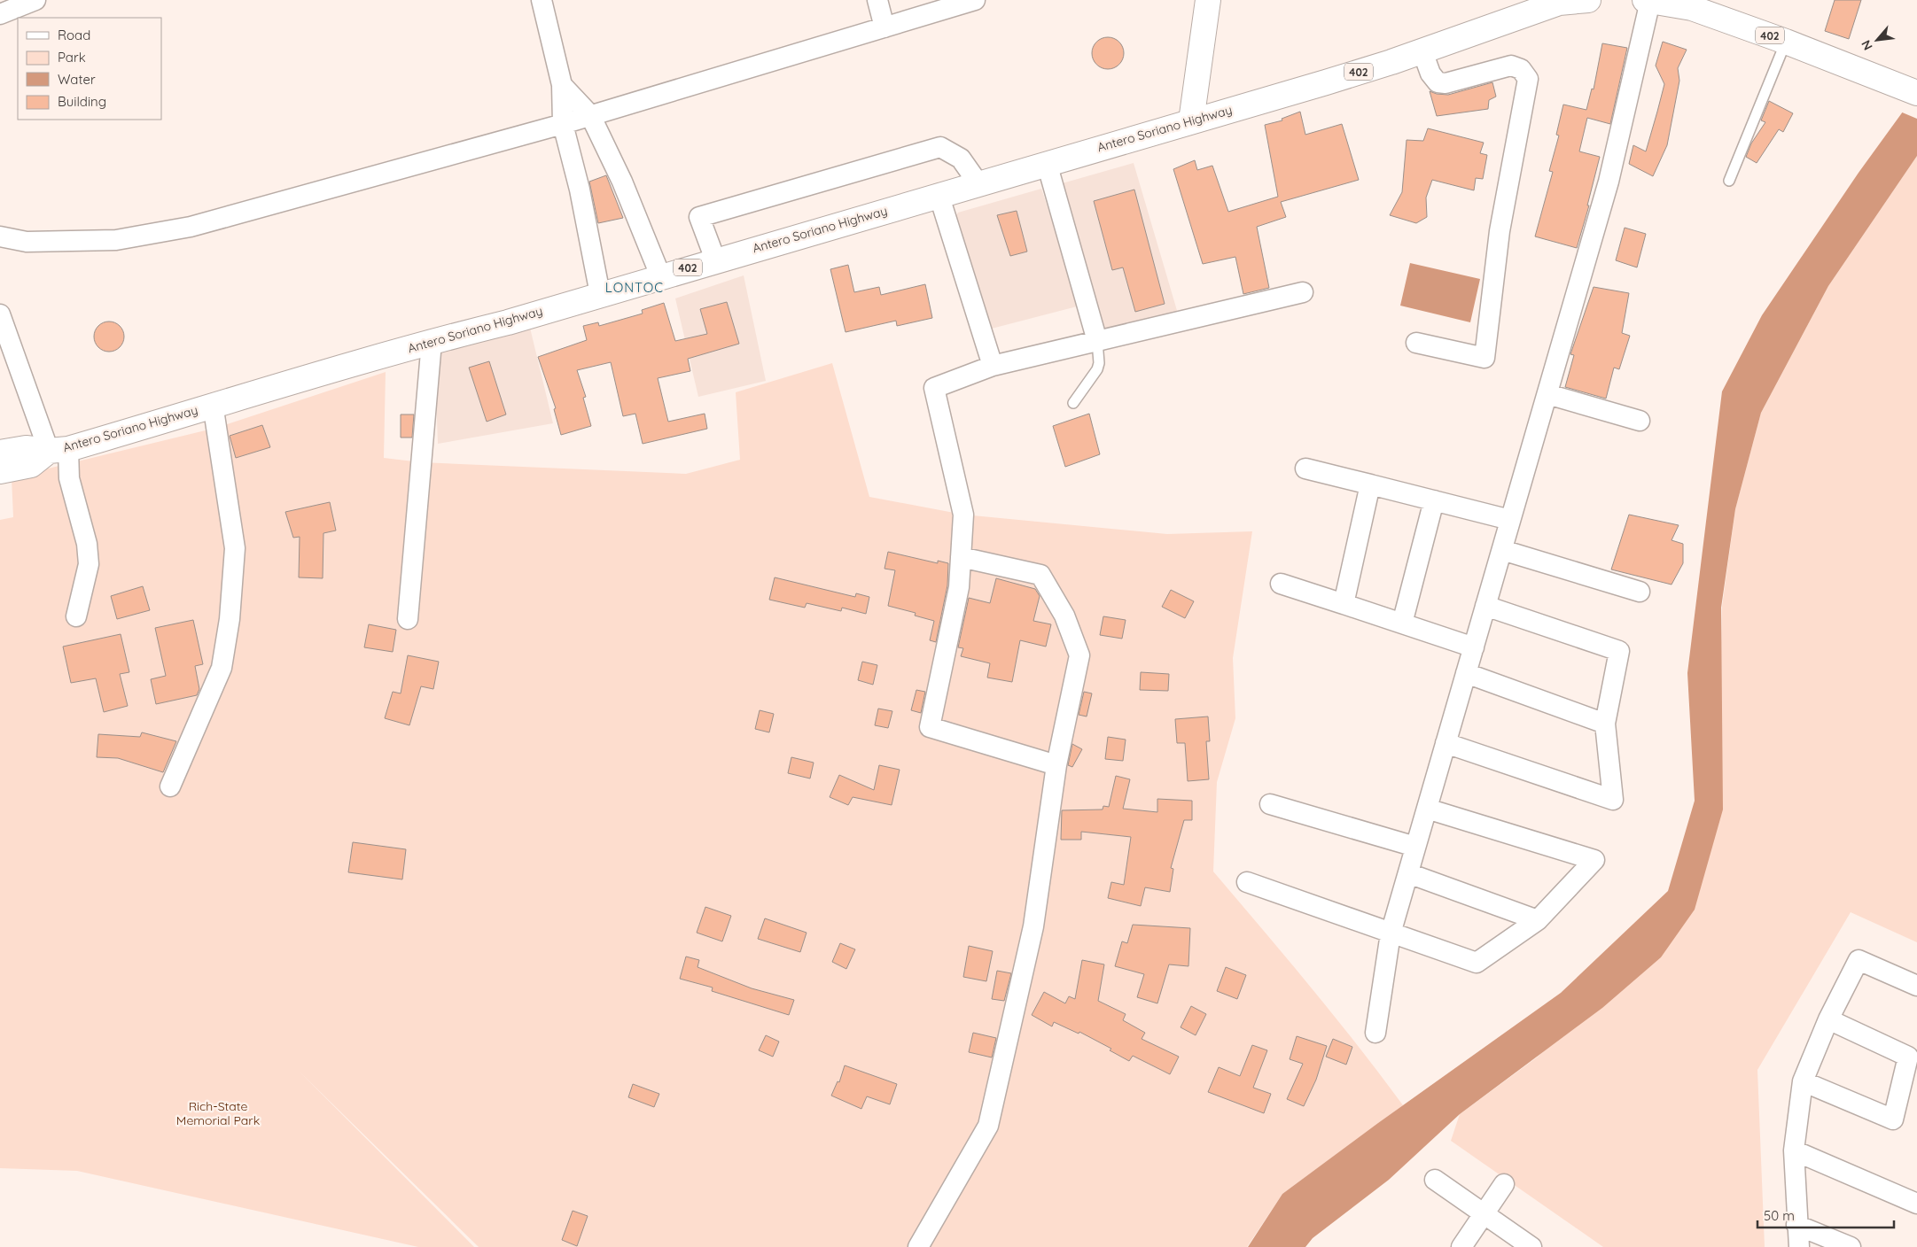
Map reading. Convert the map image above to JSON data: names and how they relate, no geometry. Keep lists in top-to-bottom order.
{
  "streets": {
    "main road": ["402", "Antero Soriano Highway"]
  },
  "districts": ["LONTOC"],
  "parks": ["Rich-State Memorial Park"],
  "legend": [
    "Road",
    "Park",
    "Water",
    "Building"
  ],
  "scale_bar": "50 m",
  "north": "bottom left"
}
